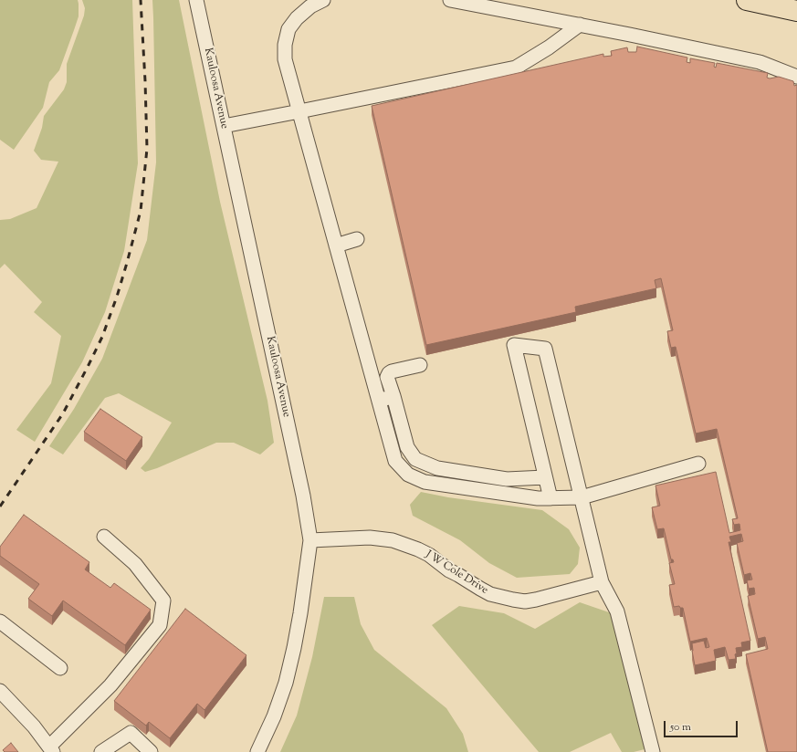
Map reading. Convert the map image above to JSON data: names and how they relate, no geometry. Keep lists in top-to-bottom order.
{
  "streets": {
    "street": ["Kauloosa Avenue", "J W Cole Drive"]
  },
  "crossings": [
    ["Kauloosa Avenue", "J W Cole Drive"]
  ],
  "scale_bar": "50 m"
}
